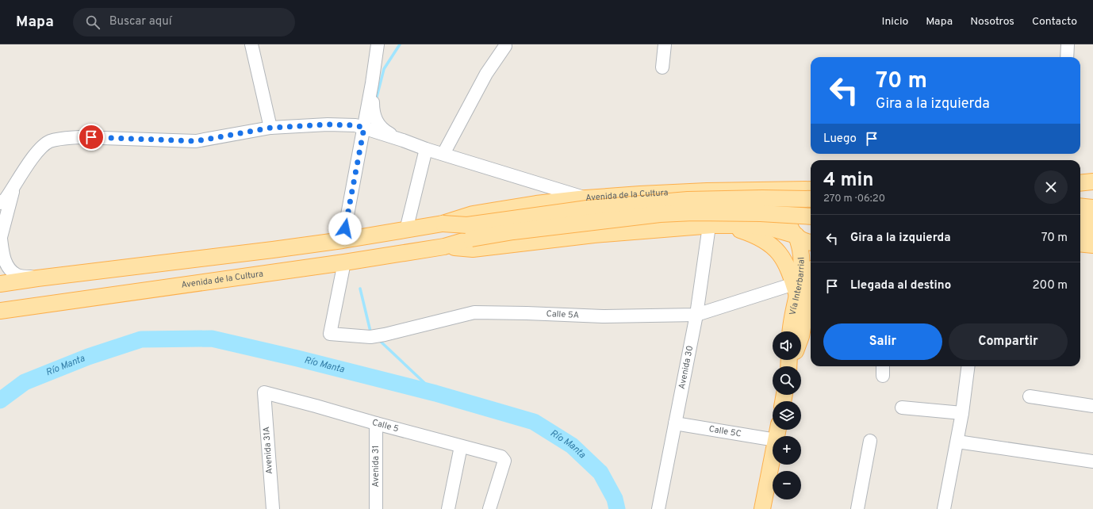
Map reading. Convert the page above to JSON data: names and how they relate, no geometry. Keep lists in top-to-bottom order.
{
  "streets": {
    "main road": ["Avenida de la Cultura", "Vía Interbarrial"],
    "street": [
      "Calle 5A",
      "Avenida 30",
      "Calle 5",
      "Calle 5C",
      "Avenida 31A",
      "Avenida 31"
    ]
  },
  "crossings": [
    ["Avenida de la Cultura", "Vía Interbarrial"],
    ["Avenida de la Cultura", "Calle 5A"],
    ["Avenida de la Cultura", "Avenida 30"],
    ["Vía Interbarrial", "Calle 5A"],
    ["Calle 5A", "Avenida 30"],
    ["Avenida 30", "Calle 5C"],
    ["Calle 5", "Avenida 31A"],
    ["Calle 5", "Avenida 31"]
  ],
  "water": ["Río Manta"],
  "page": {
    "header": "Mapa",
    "search": "Buscar aquí",
    "nav": [
      "Inicio",
      "Mapa",
      "Nosotros",
      "Contacto"
    ],
    "turn": ["70 m", "Gira a la izquierda"],
    "then": "Luego",
    "heading": ["4 min", "270 m · 06:20"],
    "list": [
      {
        "name": "Gira a la izquierda",
        "value": "70 m"
      },
      {
        "name": "Llegada al destino",
        "value": "200 m"
      }
    ],
    "buttons": ["Salir", "Compartir"],
    "map_buttons": ["+", "−"]
  }
}
